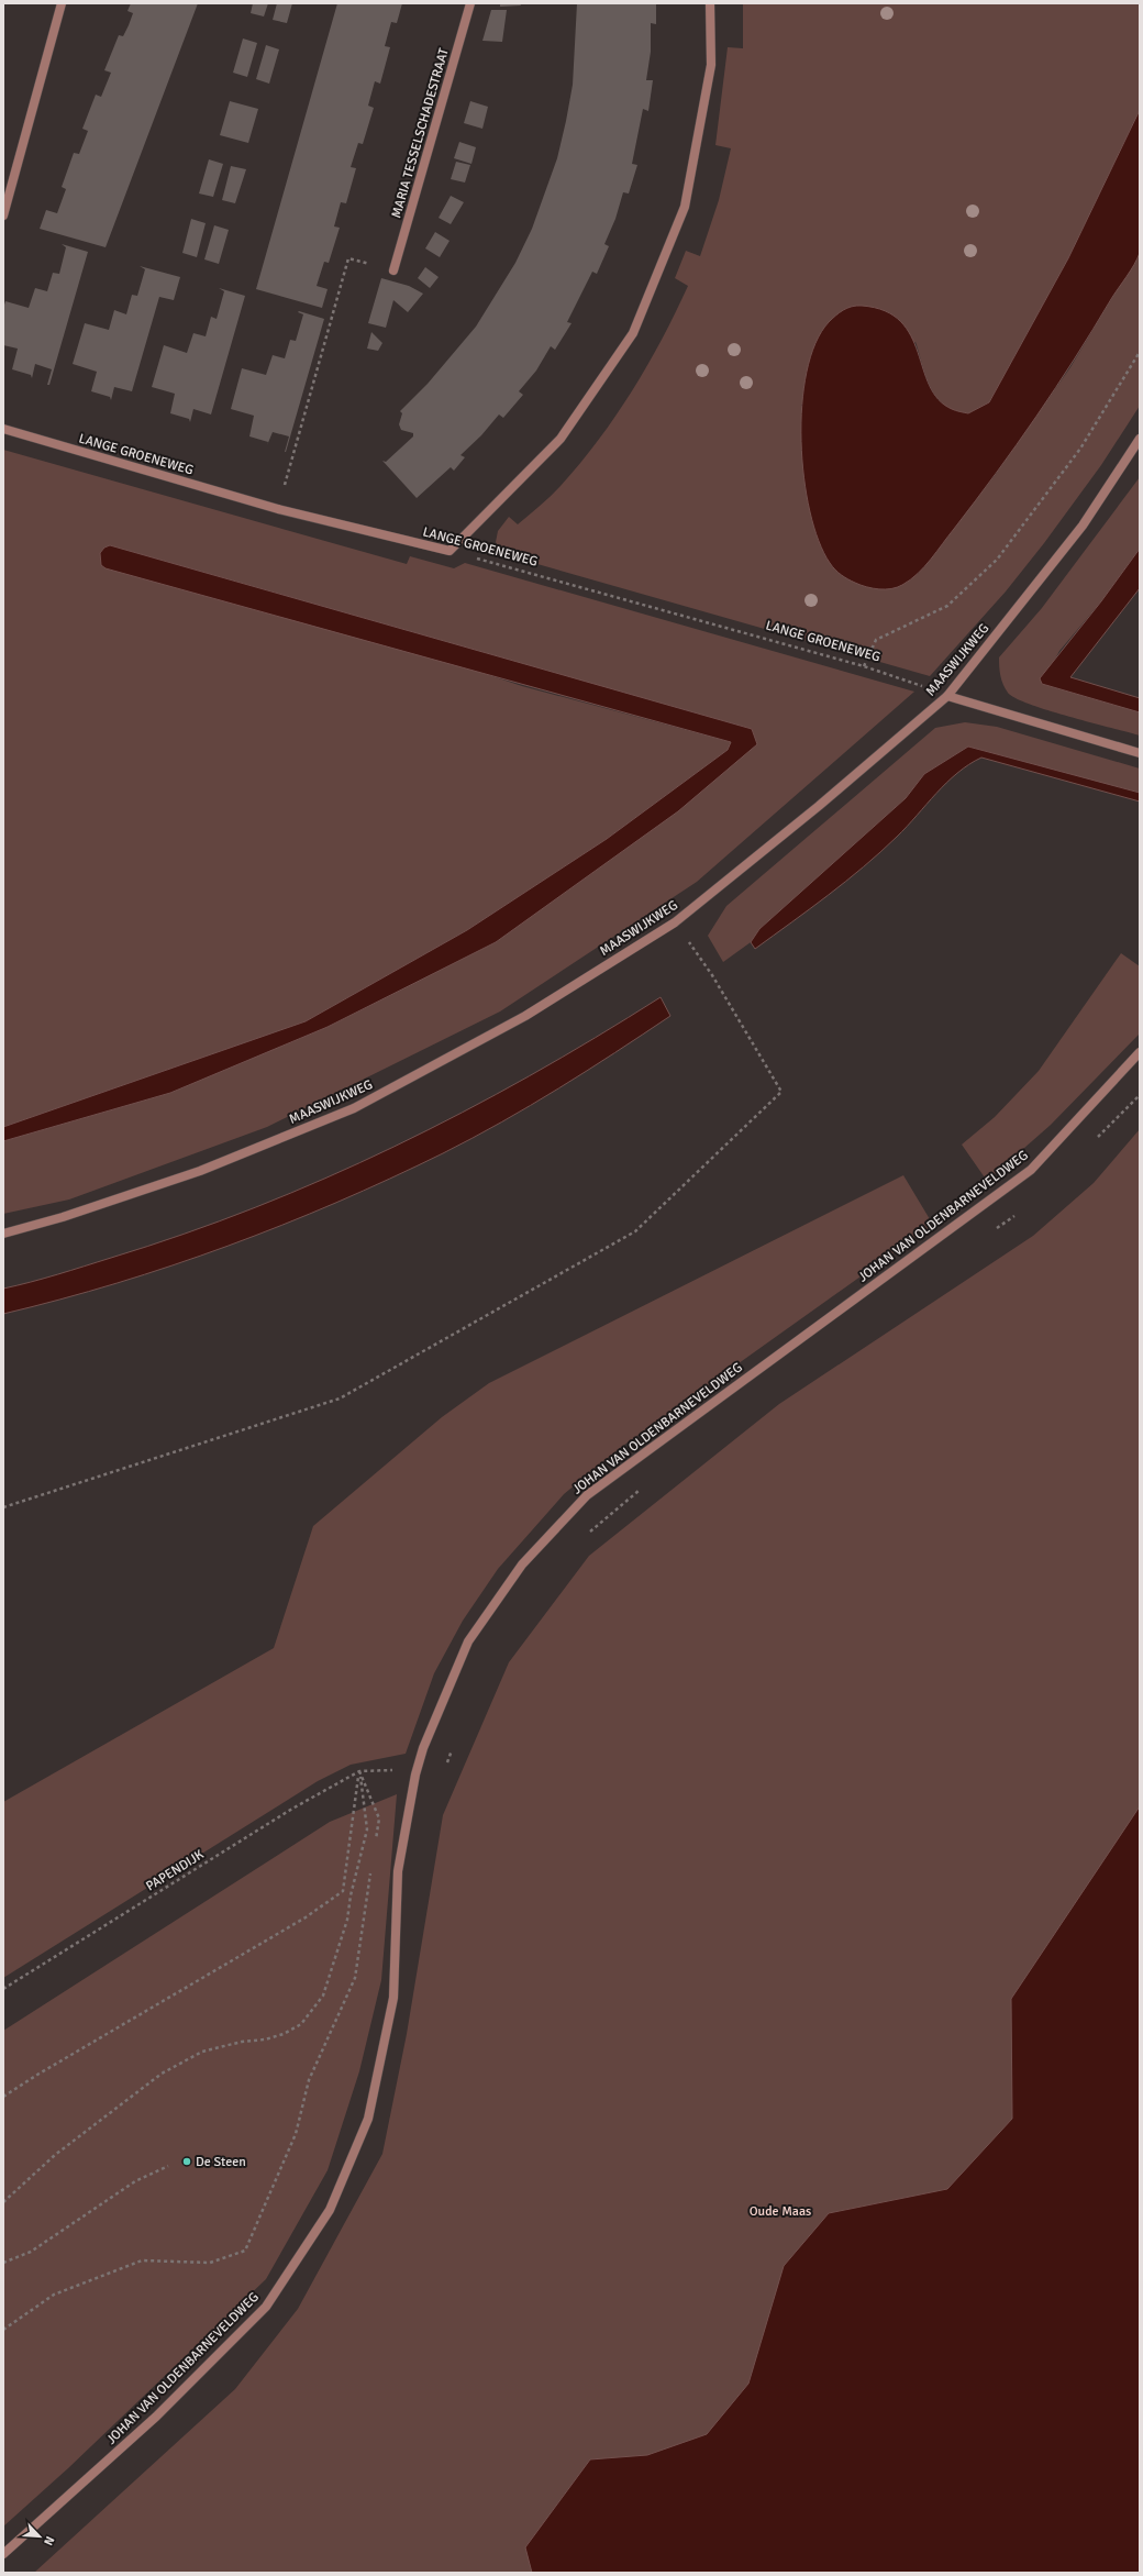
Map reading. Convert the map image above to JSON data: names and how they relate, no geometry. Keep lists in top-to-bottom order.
{
  "streets": {
    "street": [
      "MARIA TESSELSCHADESTRAAT",
      "LANGE GROENEWEG",
      "MAASWIJKWEG",
      "JOHAN VAN OLDENBARNEVELDWEG"
    ],
    "path": ["PAPENDIJK"]
  },
  "crossings": [
    ["LANGE GROENEWEG", "MAASWIJKWEG"]
  ],
  "parks": ["Oude Maas"],
  "places": ["De Steen"],
  "north": "bottom right"
}
